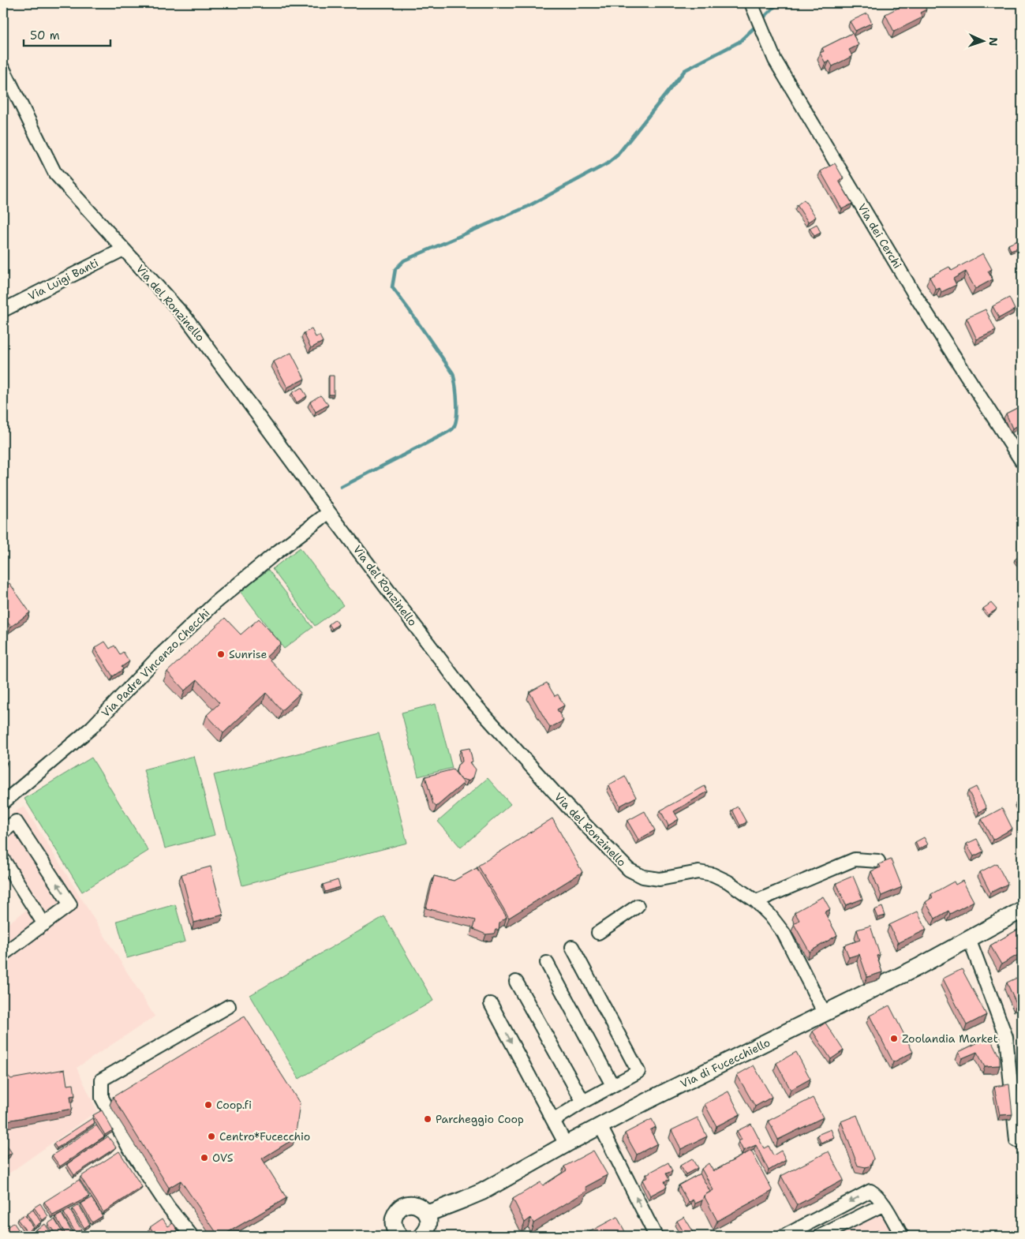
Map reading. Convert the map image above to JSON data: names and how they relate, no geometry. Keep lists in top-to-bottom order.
{
  "streets": {
    "main road": ["Via di Fucecchiello"],
    "street": [
      "Via dei Cerchi",
      "Via Luigi Banti",
      "Via del Ronzinello",
      "Via Padre Vincenzo Checchi"
    ]
  },
  "crossings": [
    ["Via Luigi Banti", "Via del Ronzinello"],
    ["Via del Ronzinello", "Via Padre Vincenzo Checchi"],
    ["Via del Ronzinello", "Via di Fucecchiello"]
  ],
  "places": [
    "Sunrise",
    "Zoolandia Market",
    "Coop.fi",
    "Parcheggio Coop",
    "Centro*Fucecchio",
    "OVS"
  ],
  "scale_bar": "50 m",
  "north": "right"
}
